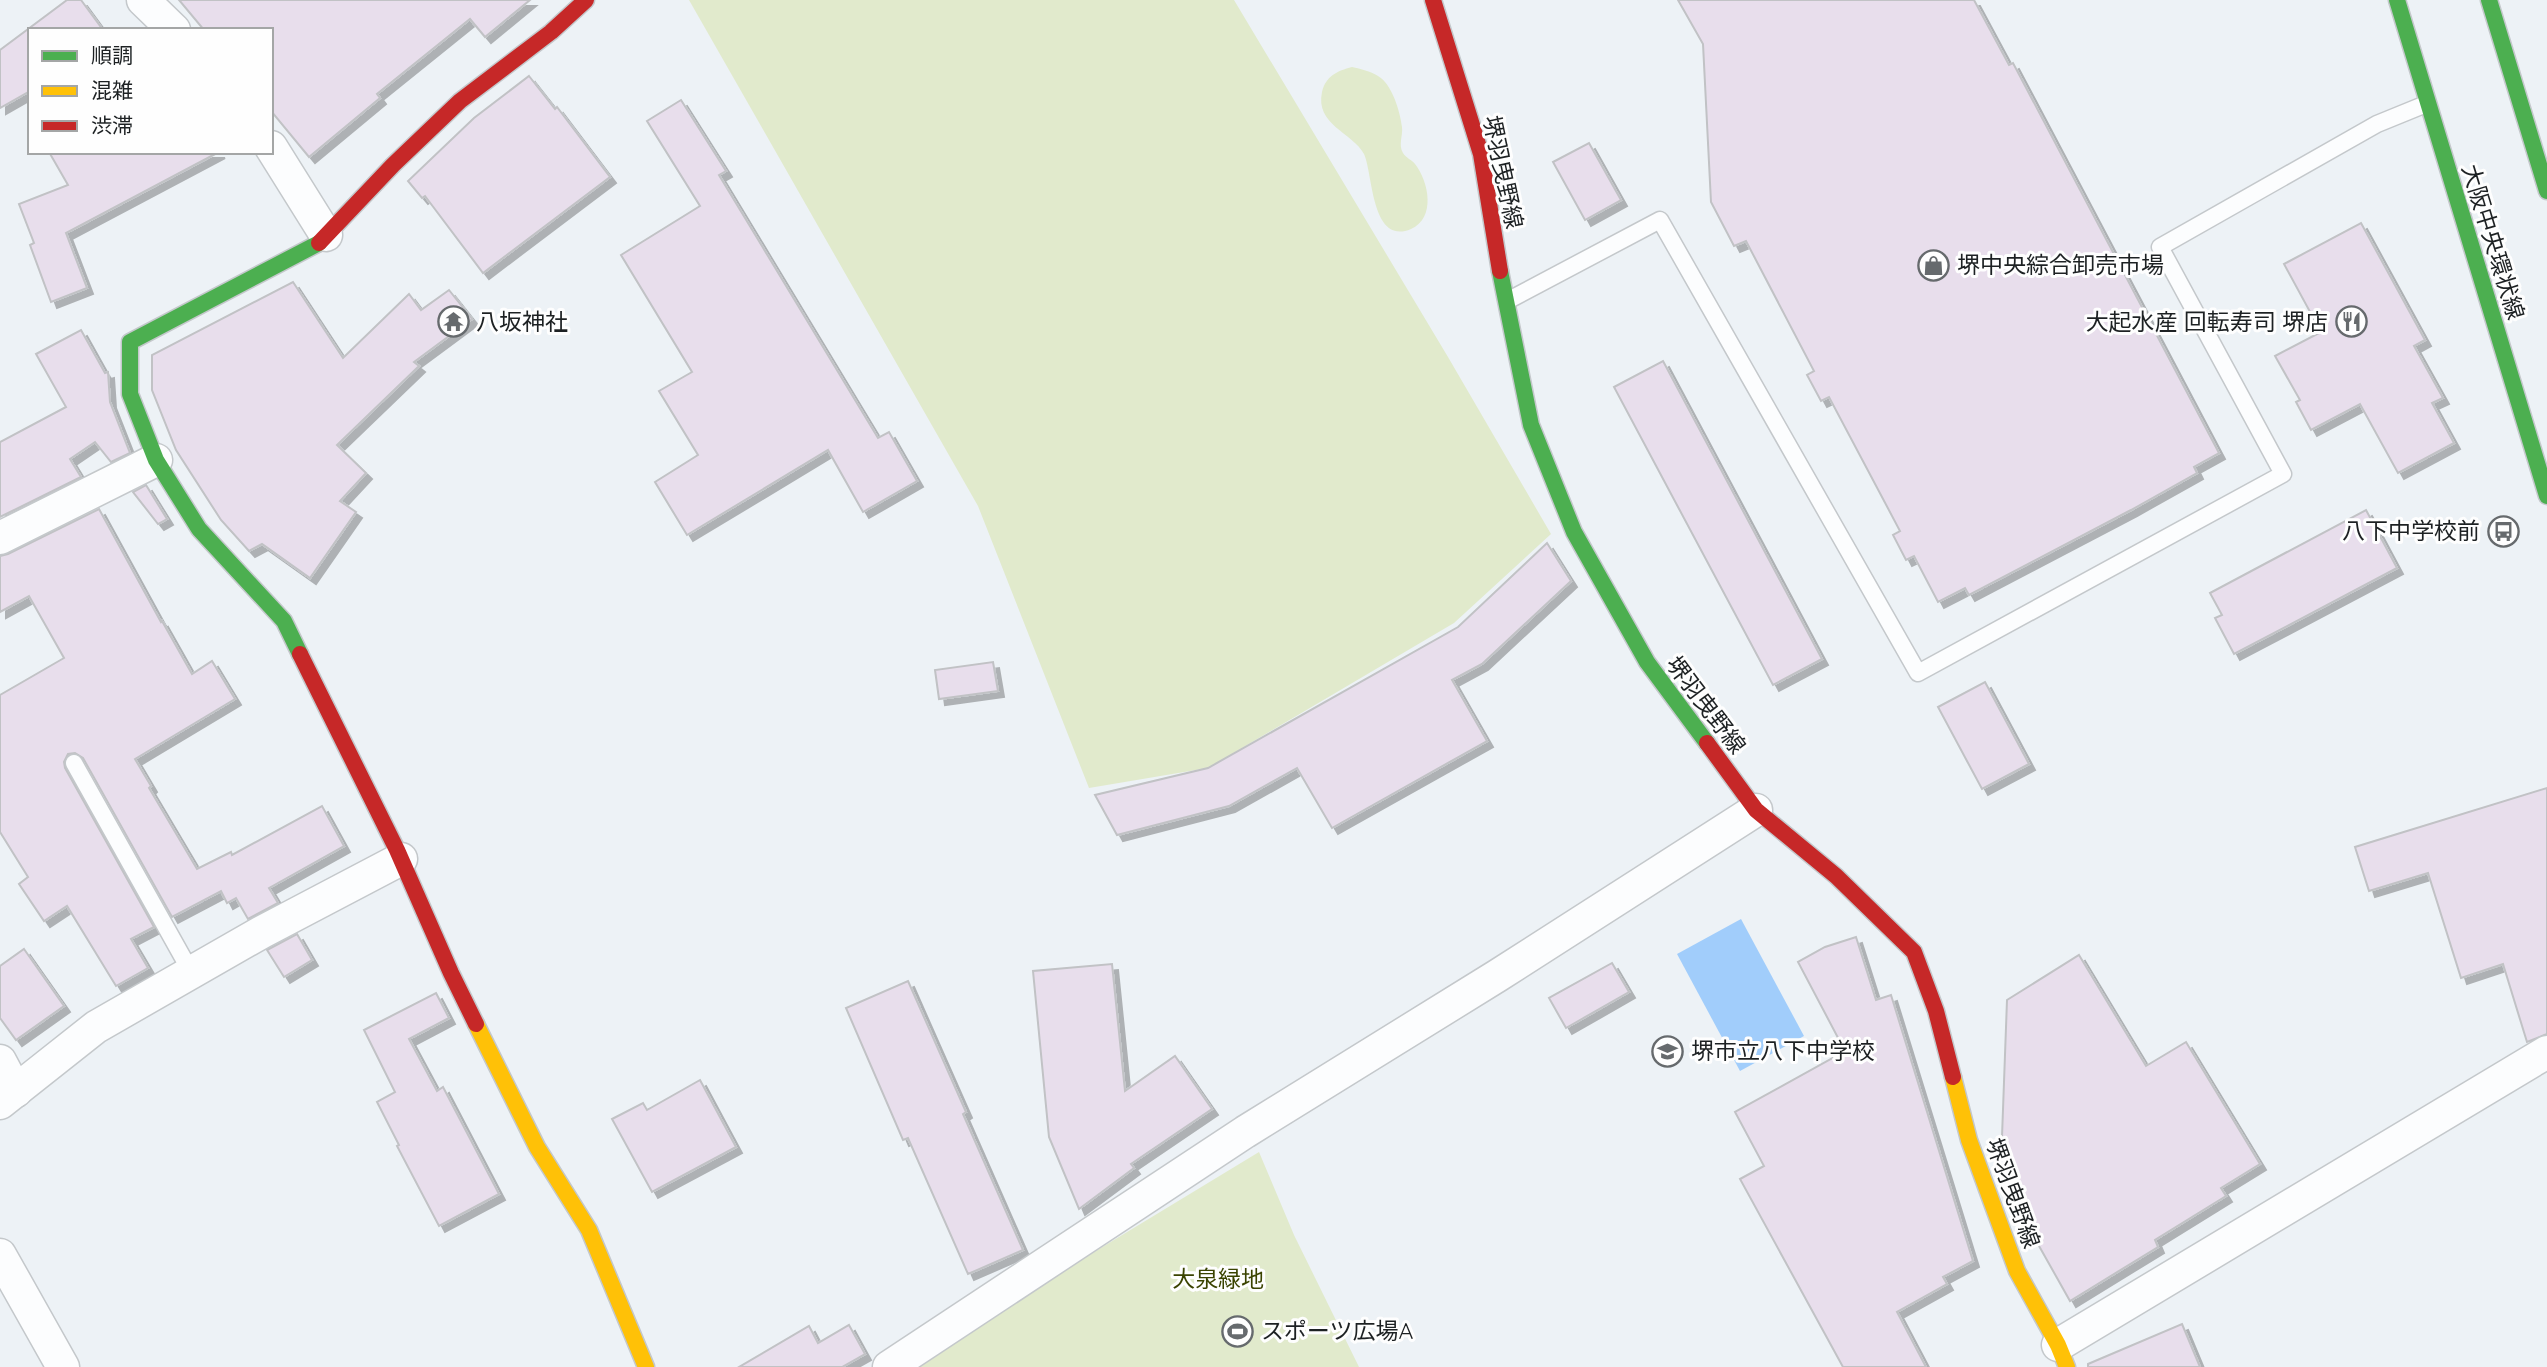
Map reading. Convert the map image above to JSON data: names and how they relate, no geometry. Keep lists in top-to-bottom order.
{
  "streets": {
    "main road": ["堺羽曳野線", "大阪中央環状線"]
  },
  "parks": ["大泉緑地"],
  "places": {
    "shop": ["堺中央綜合卸売市場"],
    "temple": ["八坂神社"],
    "restaurant": ["大起水産 回転寿司 堺店"],
    "bus stop": ["八下中学校前"],
    "school or university": ["堺市立八下中学校"],
    "sports": ["スポーツ広場A"]
  },
  "legend": ["順調", "混雑", "渋滞"]
}
